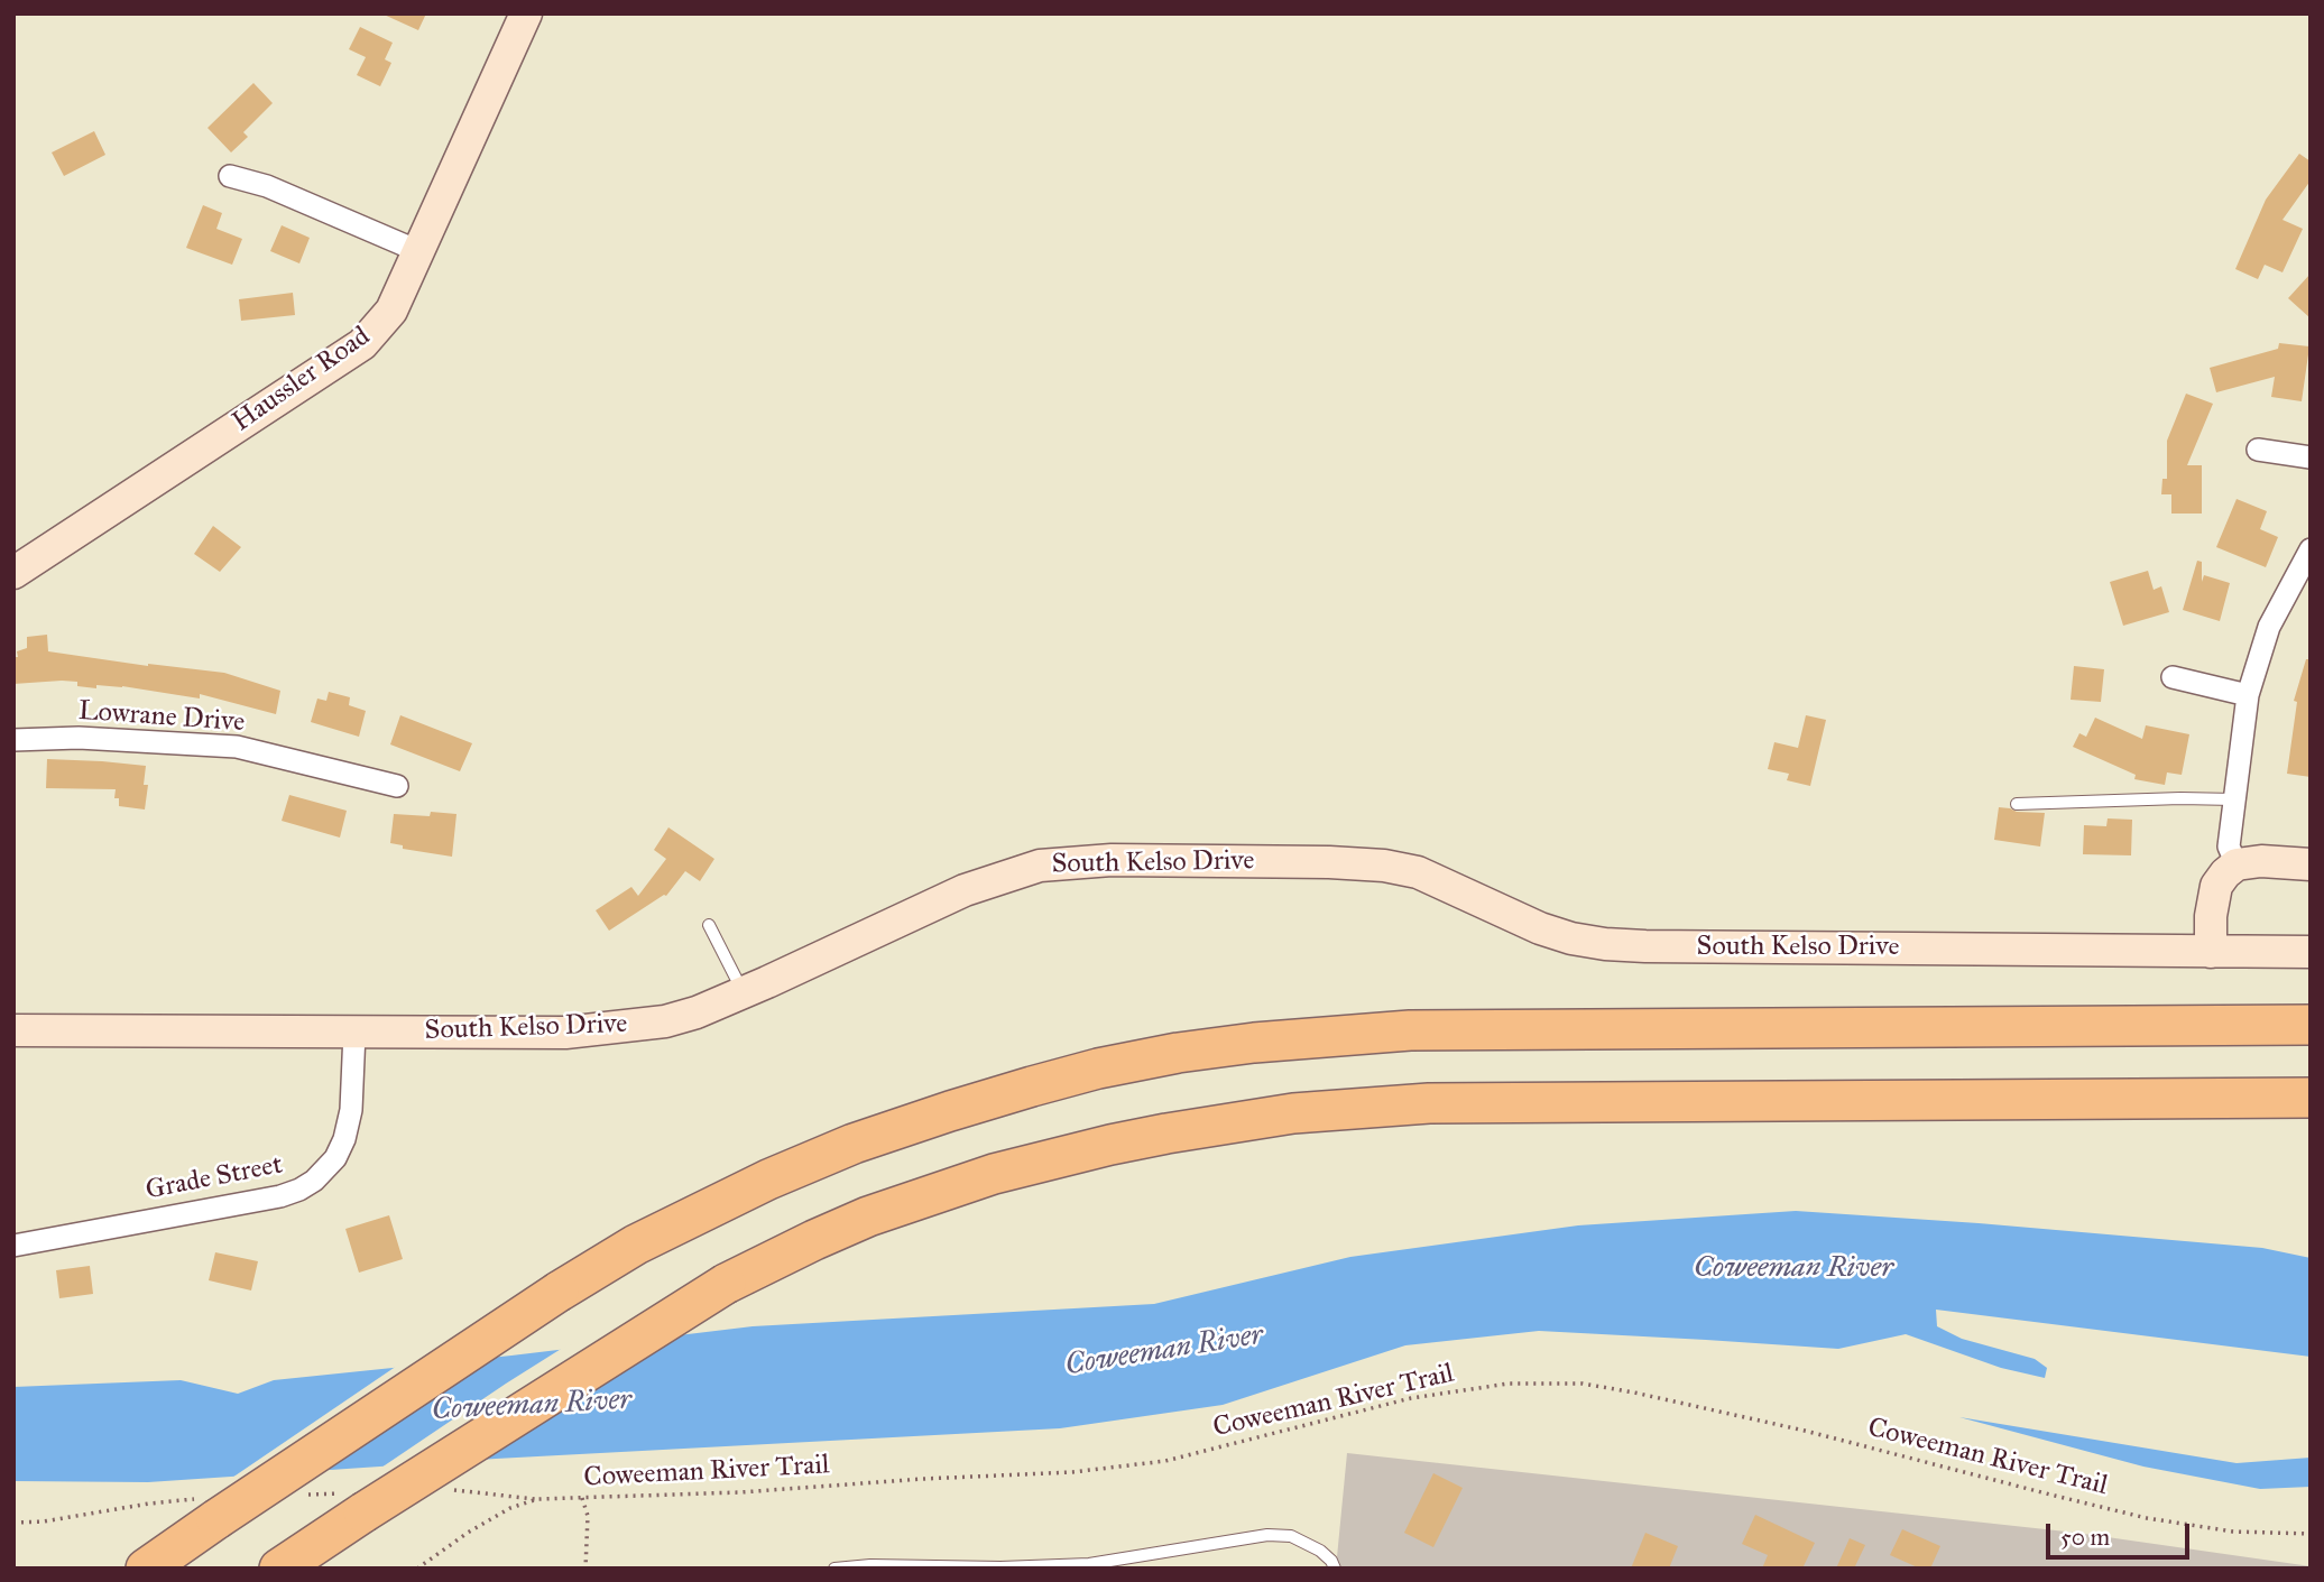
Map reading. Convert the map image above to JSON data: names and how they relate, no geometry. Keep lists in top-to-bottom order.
{
  "streets": {
    "main road": ["Haussler Road", "South Kelso Drive"],
    "street": ["Lowrane Drive", "Grade Street"],
    "path": ["Coweeman River Trail"]
  },
  "crossings": [
    ["South Kelso Drive", "Grade Street"]
  ],
  "water": ["Coweeman River"],
  "scale_bar": "50 m"
}
